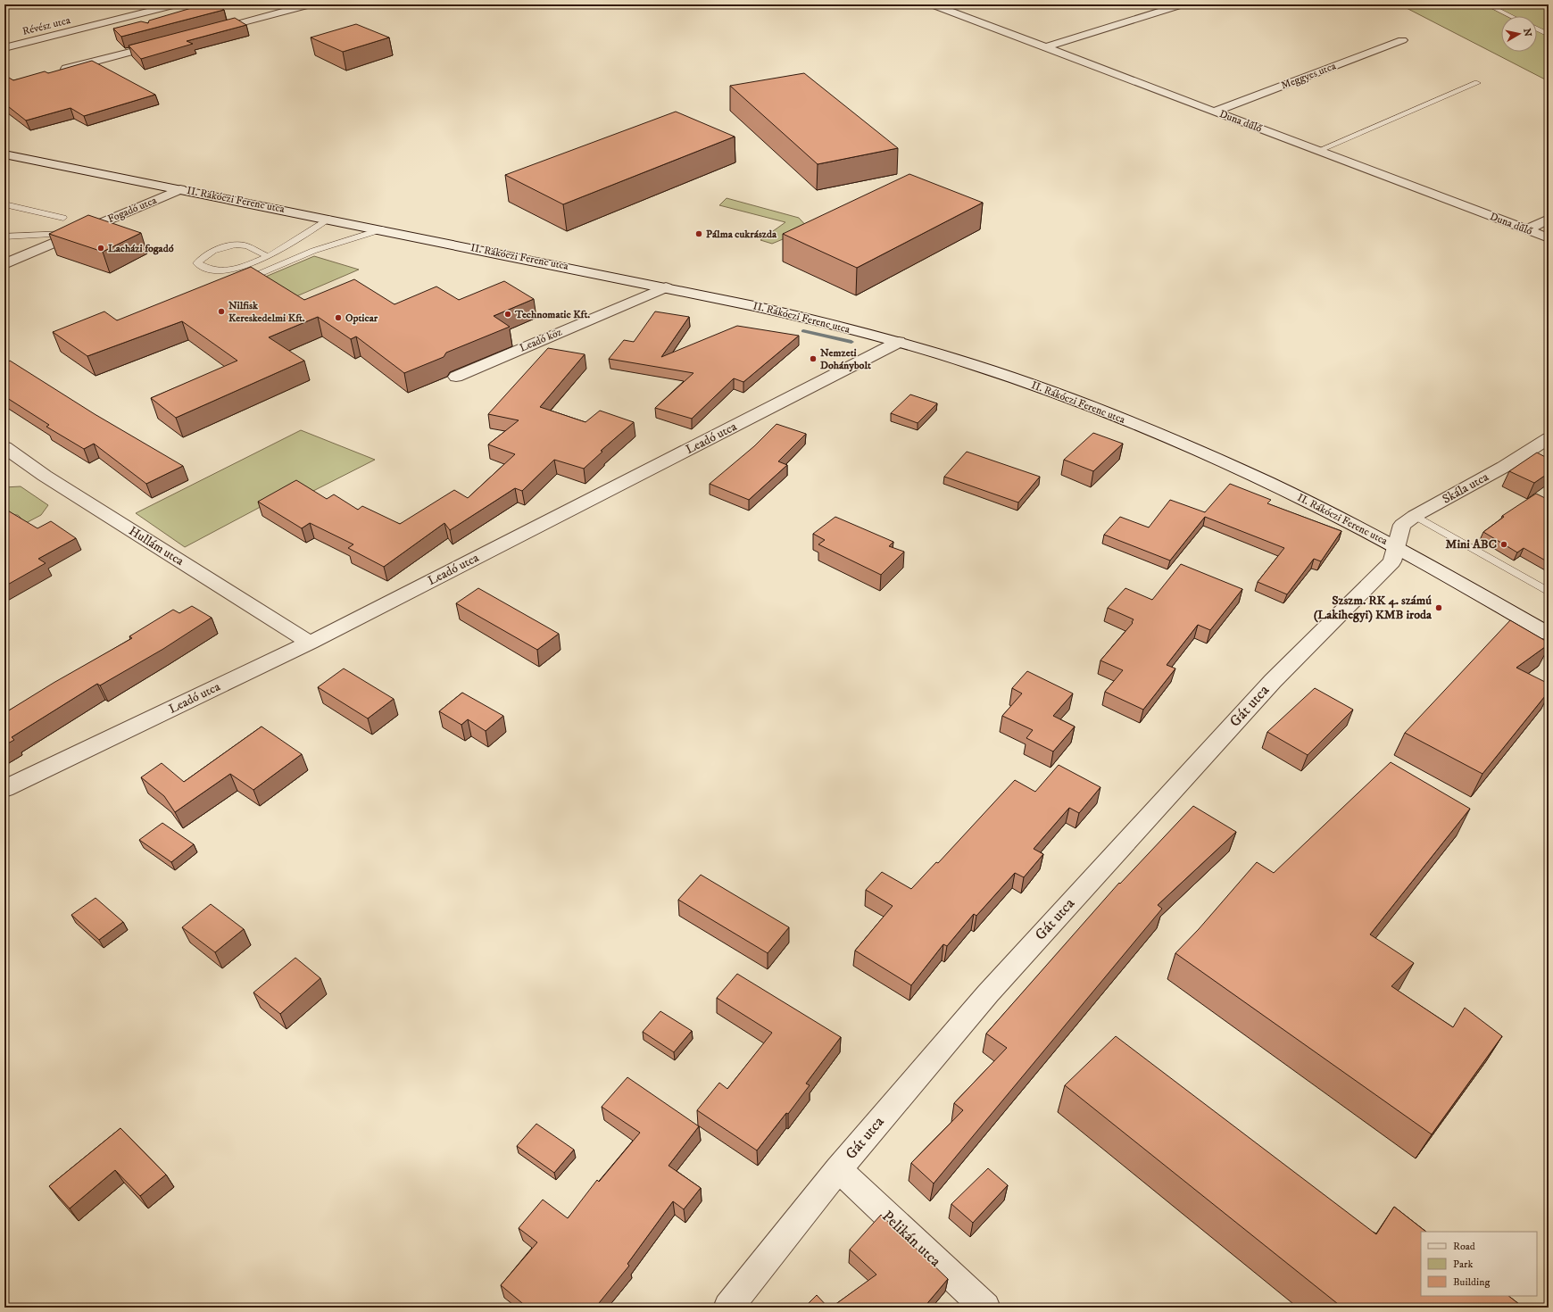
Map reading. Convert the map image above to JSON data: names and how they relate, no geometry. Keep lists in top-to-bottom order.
{
  "streets": {
    "street": [
      "Révész utca",
      "Meggyes utca",
      "Duna dűlő",
      "II. Rákóczi Ferenc utca",
      "Fogadó utca",
      "Leadó köz",
      "Leadó utca",
      "Skála utca",
      "Hullám utca",
      "Gát utca",
      "Pelikán utca"
    ]
  },
  "crossings": [
    ["Meggyes utca", "Duna dűlő"],
    ["II. Rákóczi Ferenc utca", "Fogadó utca"],
    ["II. Rákóczi Ferenc utca", "Leadó köz"],
    ["II. Rákóczi Ferenc utca", "Leadó utca"],
    ["II. Rákóczi Ferenc utca", "Skála utca"],
    ["II. Rákóczi Ferenc utca", "Gát utca"],
    ["Leadó utca", "Hullám utca"],
    ["Skála utca", "Gát utca"],
    ["Gát utca", "Pelikán utca"]
  ],
  "places": [
    "Pálma cukrászda",
    "Lacházi fogadó",
    "Nilfisk Kereskedelmi Kft.",
    "Technomatic Kft.",
    "Opticar",
    "Nemzeti Dohánybolt",
    "Mini ABC",
    "Szszm. RK 4. számú (Lakihegyi) KMB iroda"
  ],
  "legend": ["Road", "Park", "Building"],
  "north": "right"
}
